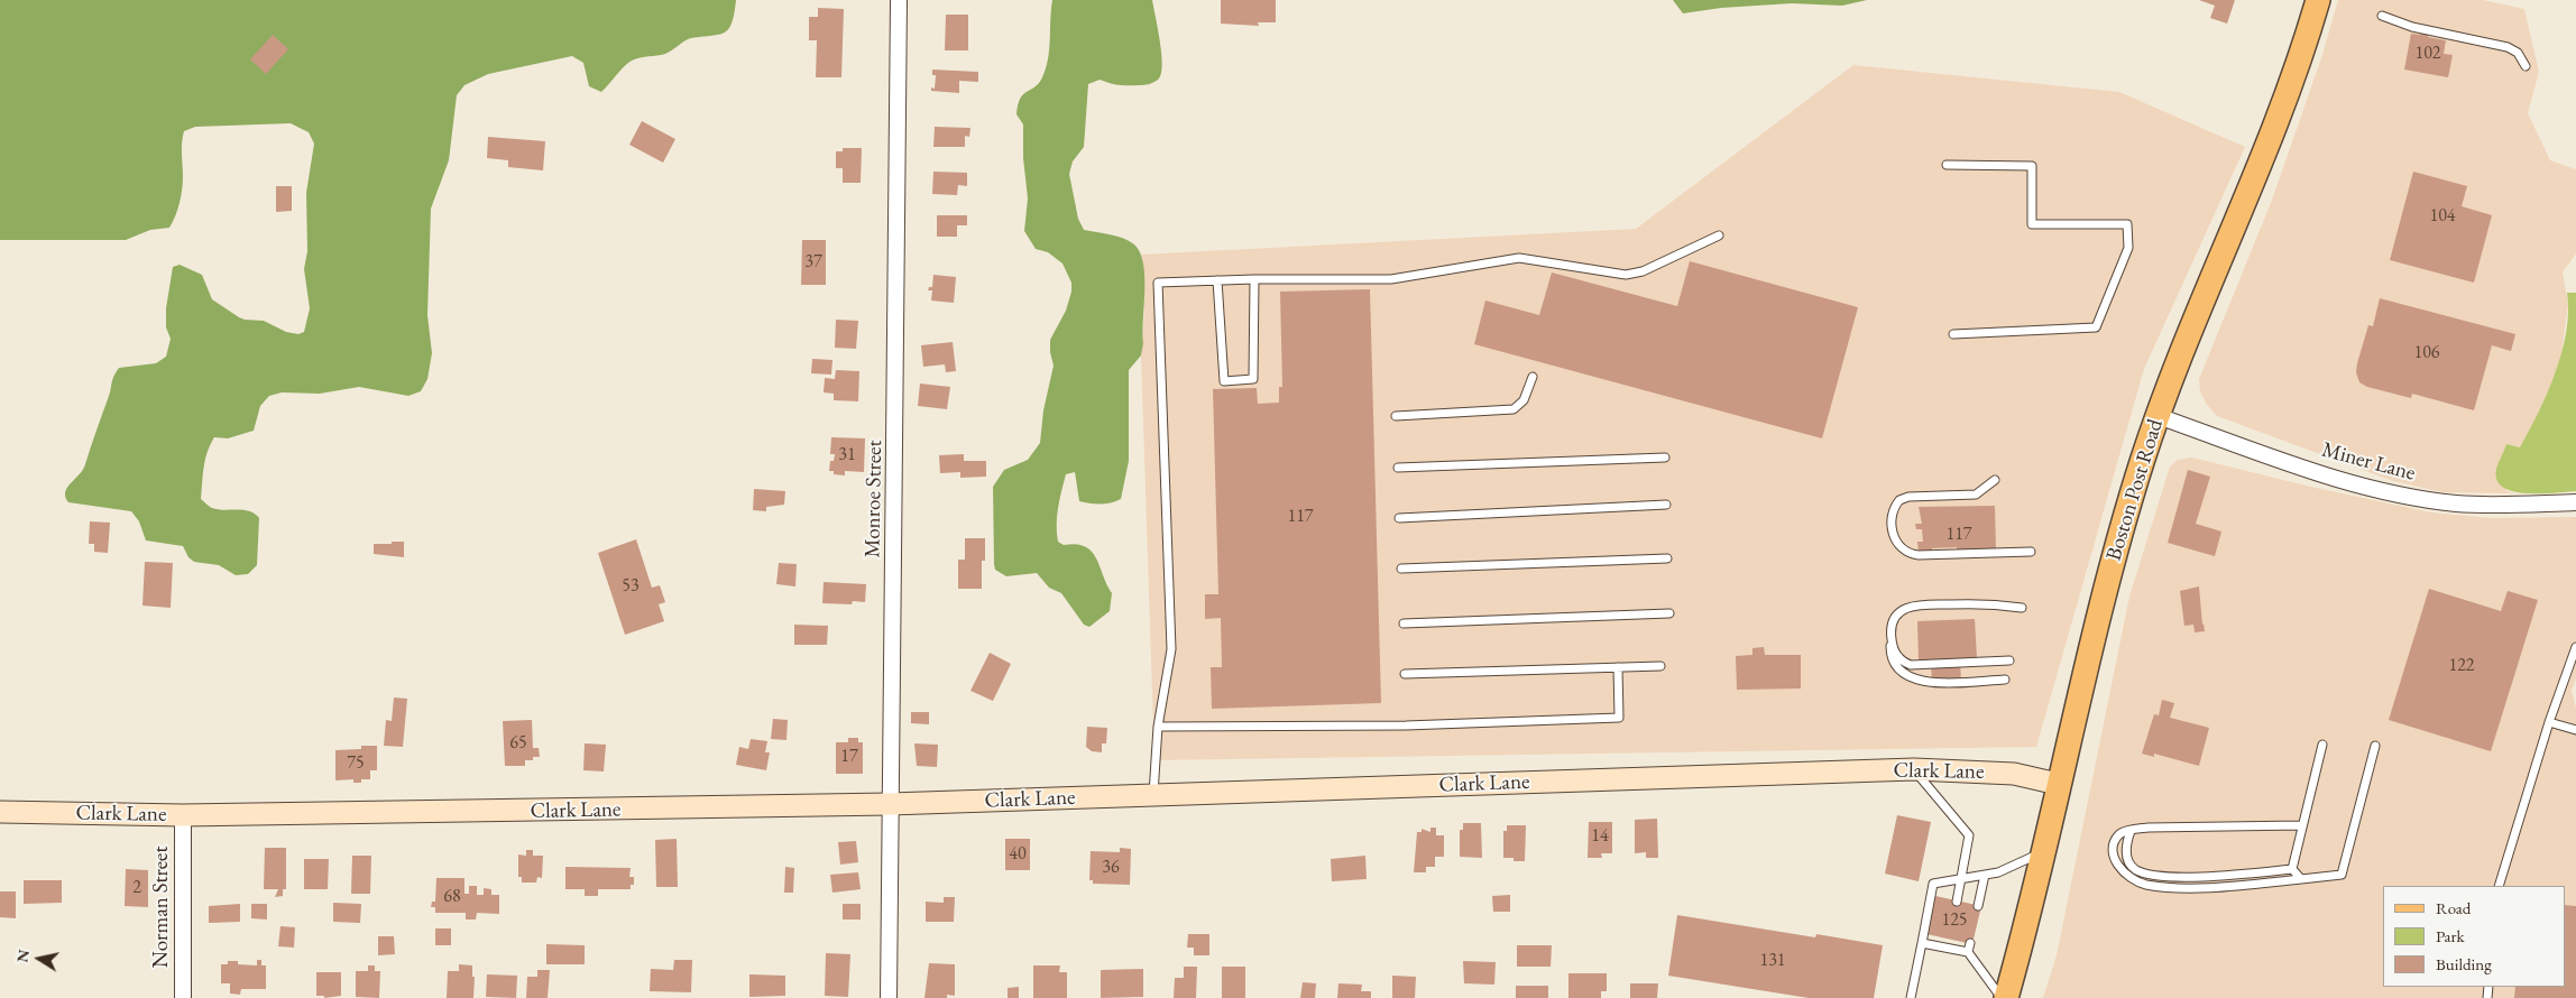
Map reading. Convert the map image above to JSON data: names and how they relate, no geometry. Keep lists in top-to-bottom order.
{
  "streets": {
    "main road": ["Boston Post Road", "Clark Lane"],
    "street": ["Miner Lane", "Monroe Street", "Norman Street"]
  },
  "crossings": [
    ["Miner Lane", "Boston Post Road"],
    ["Boston Post Road", "Clark Lane"],
    ["Monroe Street", "Clark Lane"],
    ["Clark Lane", "Norman Street"]
  ],
  "house_numbers": [
    "102",
    "104",
    "37",
    "106",
    "31",
    "117",
    "117",
    "53",
    "122",
    "65",
    "17",
    "75",
    "14",
    "40",
    "36",
    "2",
    "68",
    "125",
    "131"
  ],
  "legend": ["Road", "Park", "Building"],
  "north": "left"
}
